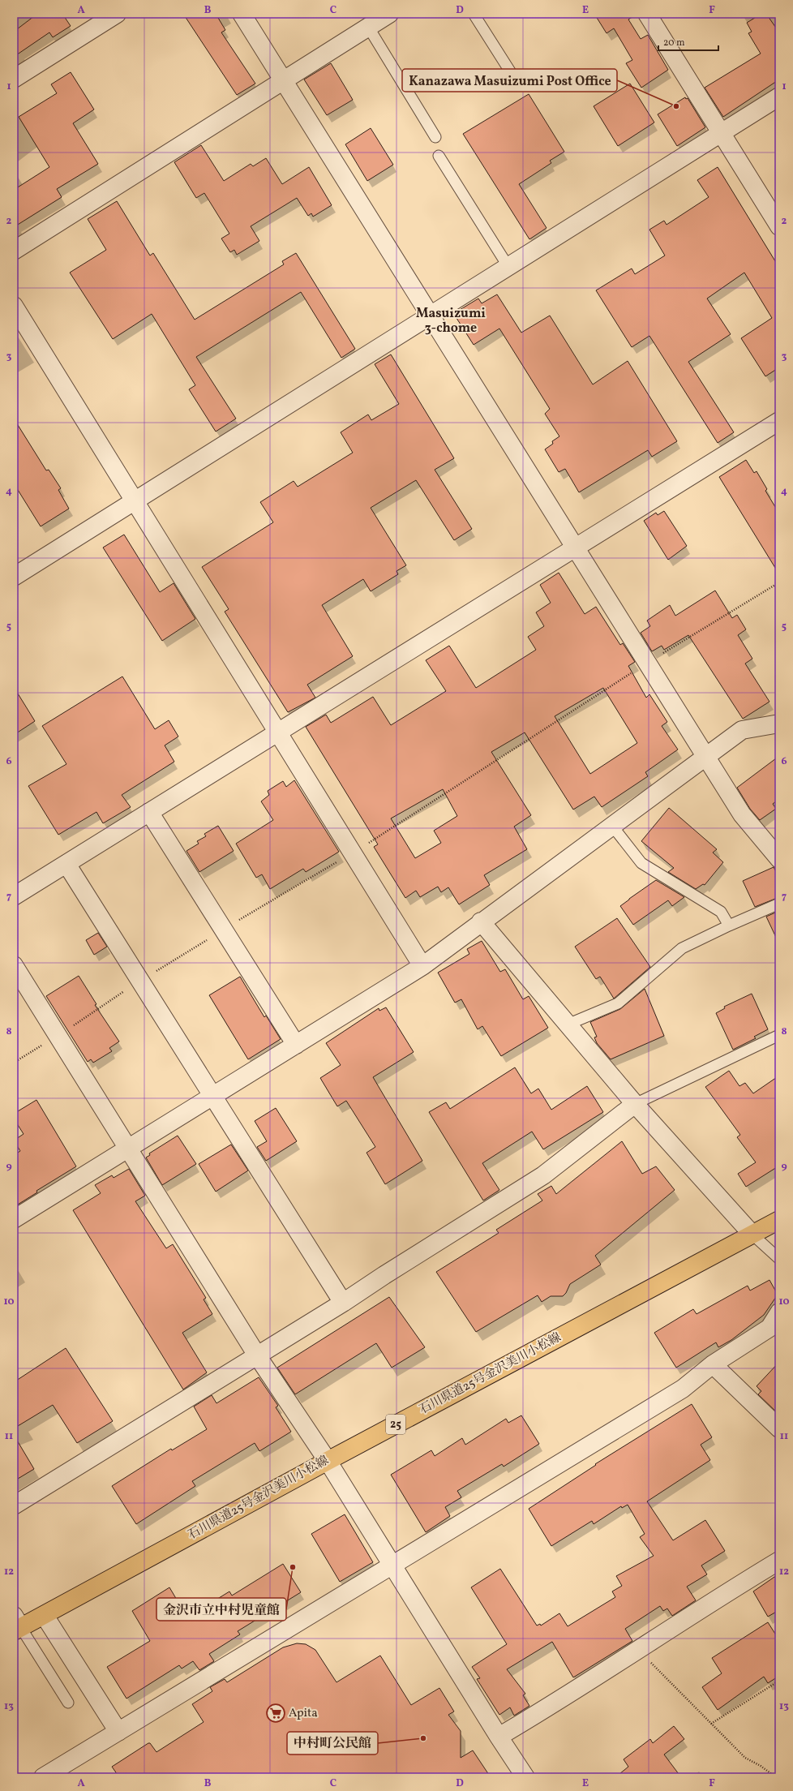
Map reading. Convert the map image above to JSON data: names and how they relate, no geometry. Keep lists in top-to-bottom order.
{
  "streets": {
    "main road": ["石川県道25号金沢美川小松線", "25"]
  },
  "districts": ["Masuizumi 3-chome"],
  "places": {
    "other": ["Kanazawa Masuizumi Post Office", "金沢市立中村児童館", "中村町公民館"],
    "supermarket": ["Apita"]
  },
  "scale_bar": "20 m",
  "grid": {
    "columns": [
      "A",
      "B",
      "C",
      "D",
      "E",
      "F"
    ],
    "rows": [
      "1",
      "2",
      "3",
      "4",
      "5",
      "6",
      "7",
      "8",
      "9",
      "10",
      "11",
      "12",
      "13"
    ]
  }
}
